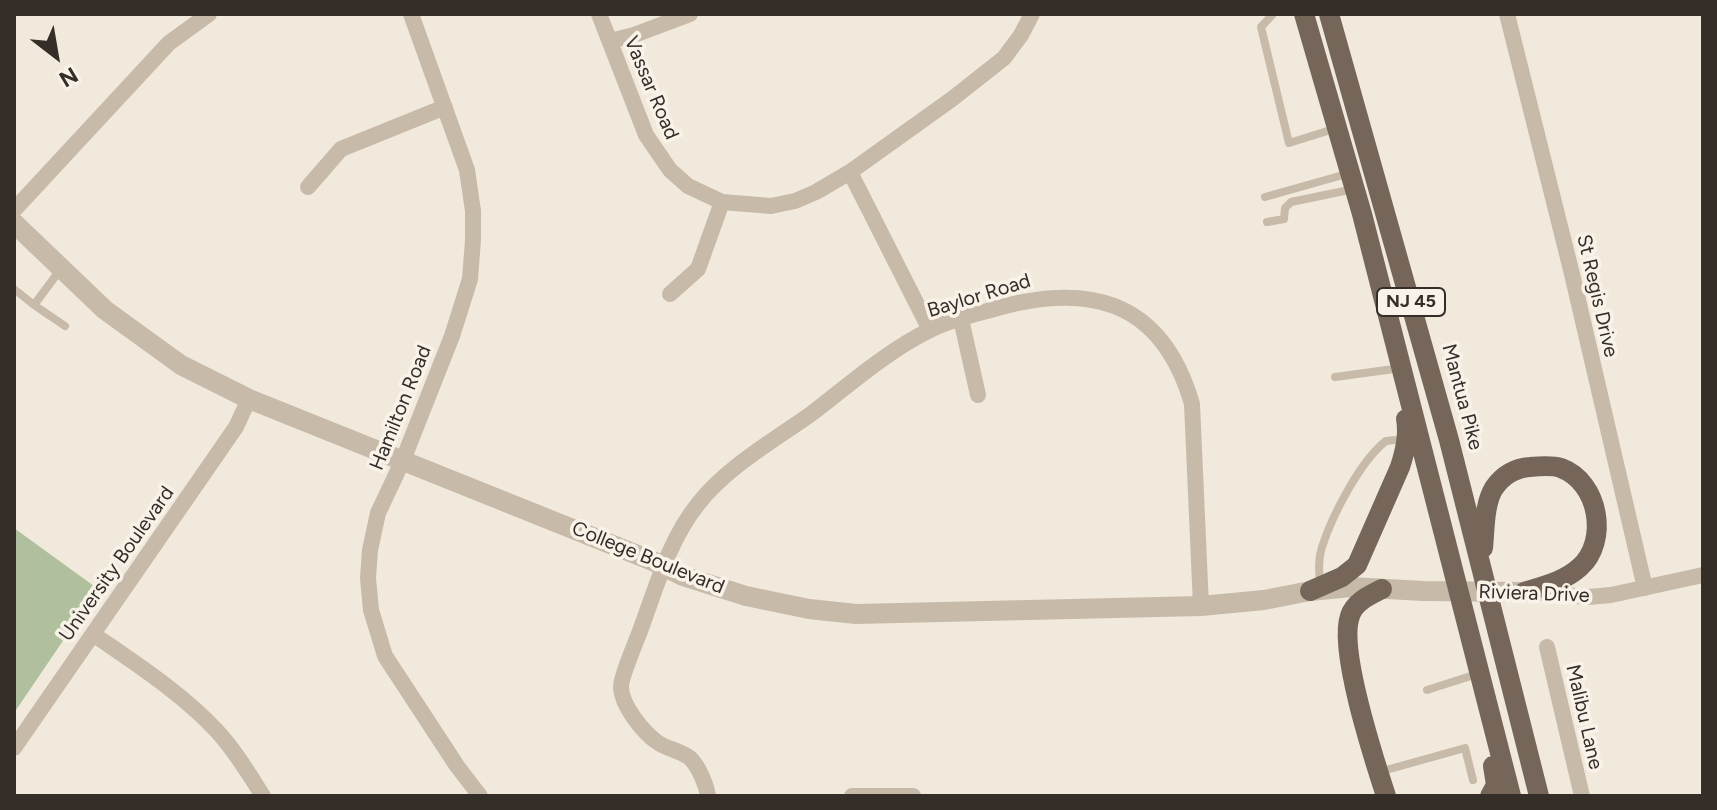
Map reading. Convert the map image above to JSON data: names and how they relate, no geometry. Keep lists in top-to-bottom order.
{
  "streets": {
    "main road": ["NJ 45", "Mantua Pike"],
    "street": [
      "Vassar Road",
      "Baylor Road",
      "St Regis Drive",
      "Hamilton Road",
      "College Boulevard",
      "University Boulevard",
      "Riviera Drive",
      "Malibu Lane"
    ]
  },
  "crossings": [
    ["Baylor Road", "College Boulevard"],
    ["St Regis Drive", "Riviera Drive"],
    ["NJ 45", "Riviera Drive"],
    ["Mantua Pike", "Riviera Drive"],
    ["Hamilton Road", "College Boulevard"],
    ["College Boulevard", "University Boulevard"]
  ],
  "north": "bottom right"
}
